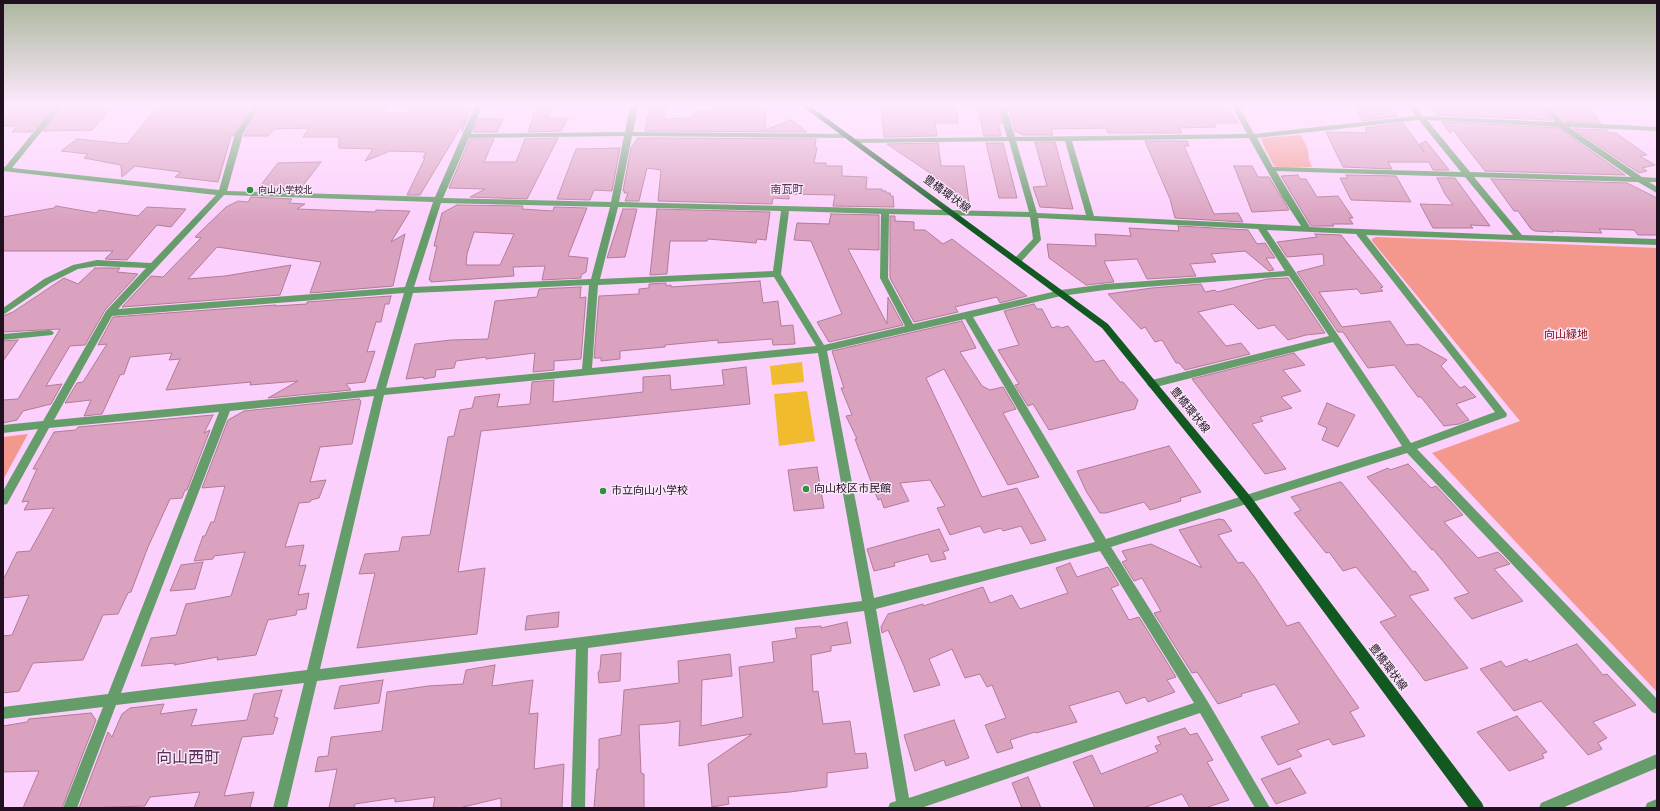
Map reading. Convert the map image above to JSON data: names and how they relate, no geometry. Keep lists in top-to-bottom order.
{
  "streets": {
    "main road": ["豊橋環状線"]
  },
  "districts": ["南瓦町", "向山西町"],
  "parks": ["向山緑地"],
  "places": ["向山小学校北", "向山校区市民館", "市立向山小学校"]
}
